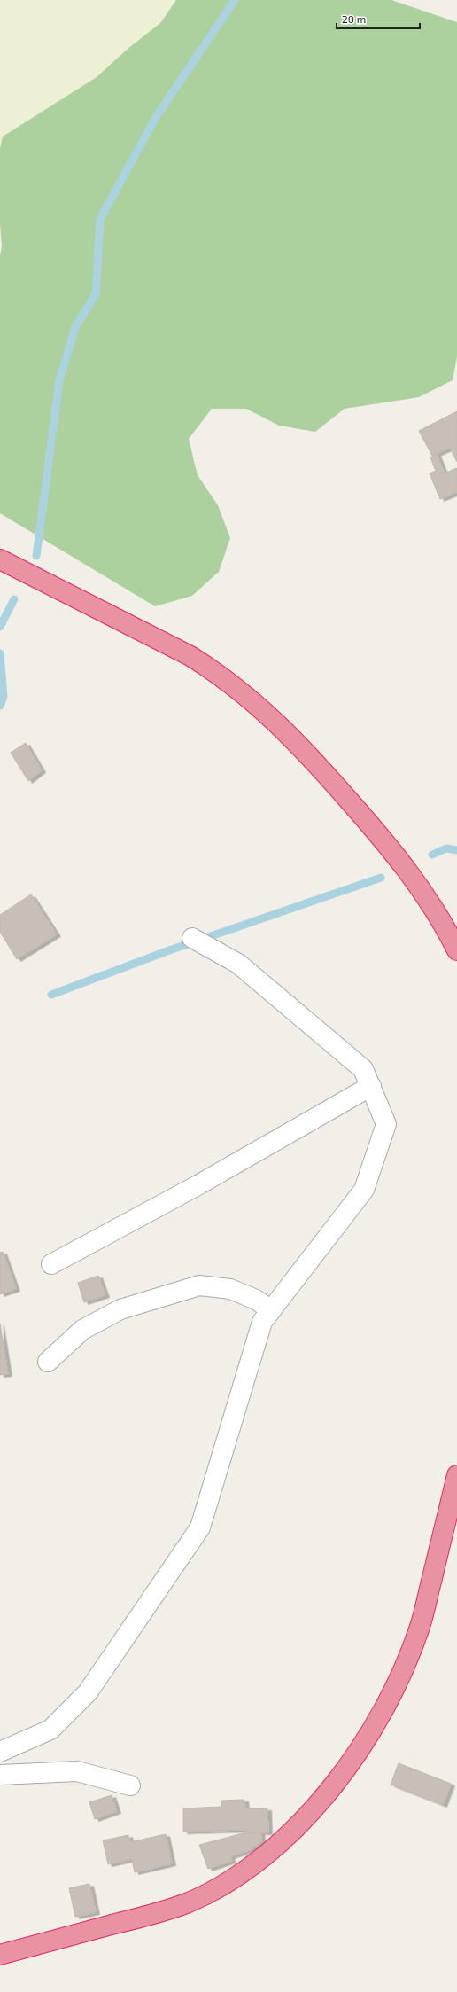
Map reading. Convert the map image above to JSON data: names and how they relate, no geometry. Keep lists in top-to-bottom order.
{
  "scale_bar": "20 m"
}
